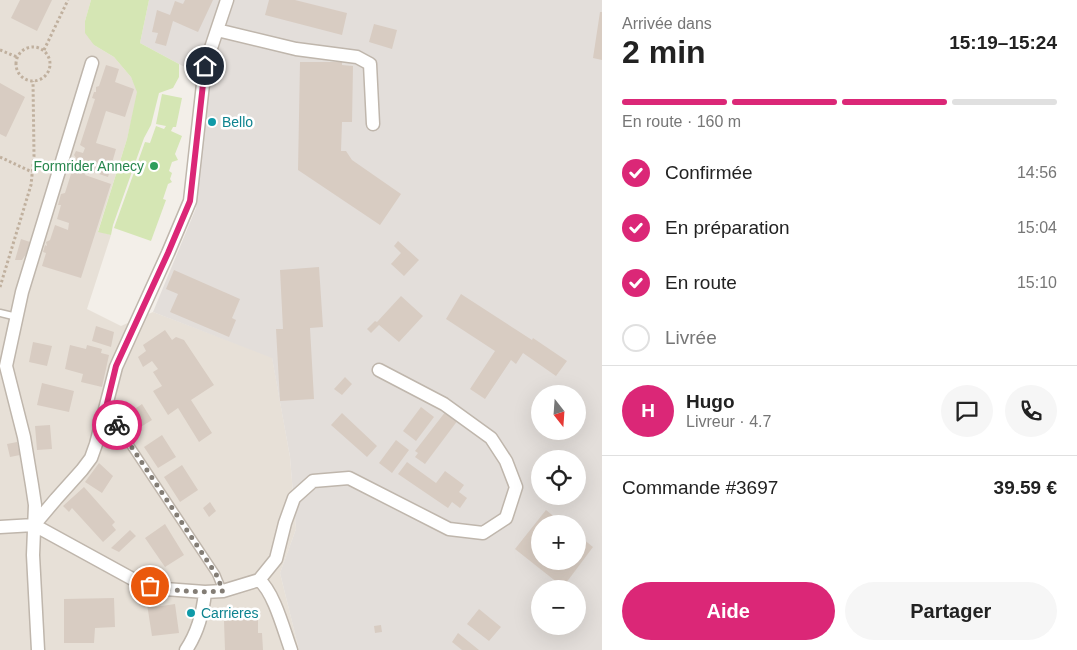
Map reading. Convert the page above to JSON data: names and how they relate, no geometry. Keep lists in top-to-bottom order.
{
  "places": ["Bello", "Formrider Annecy", "Carrieres"],
  "north": "bottom",
  "page": {
    "heading": ["2 min", "Arrivée dans", "15:19–15:24"],
    "panel": [
      "Hugo",
      "Livreur · 4.7",
      "Commande #3697",
      "39.59 €"
    ],
    "bar": "En route · 160 m",
    "list": [
      ["Confirmée", "14:56"],
      ["En préparation", "15:04"],
      ["En route", "15:10"],
      "Livrée"
    ],
    "map_buttons": ["+", "−"],
    "round": "H",
    "buttons": ["Aide", "Partager"]
  }
}
